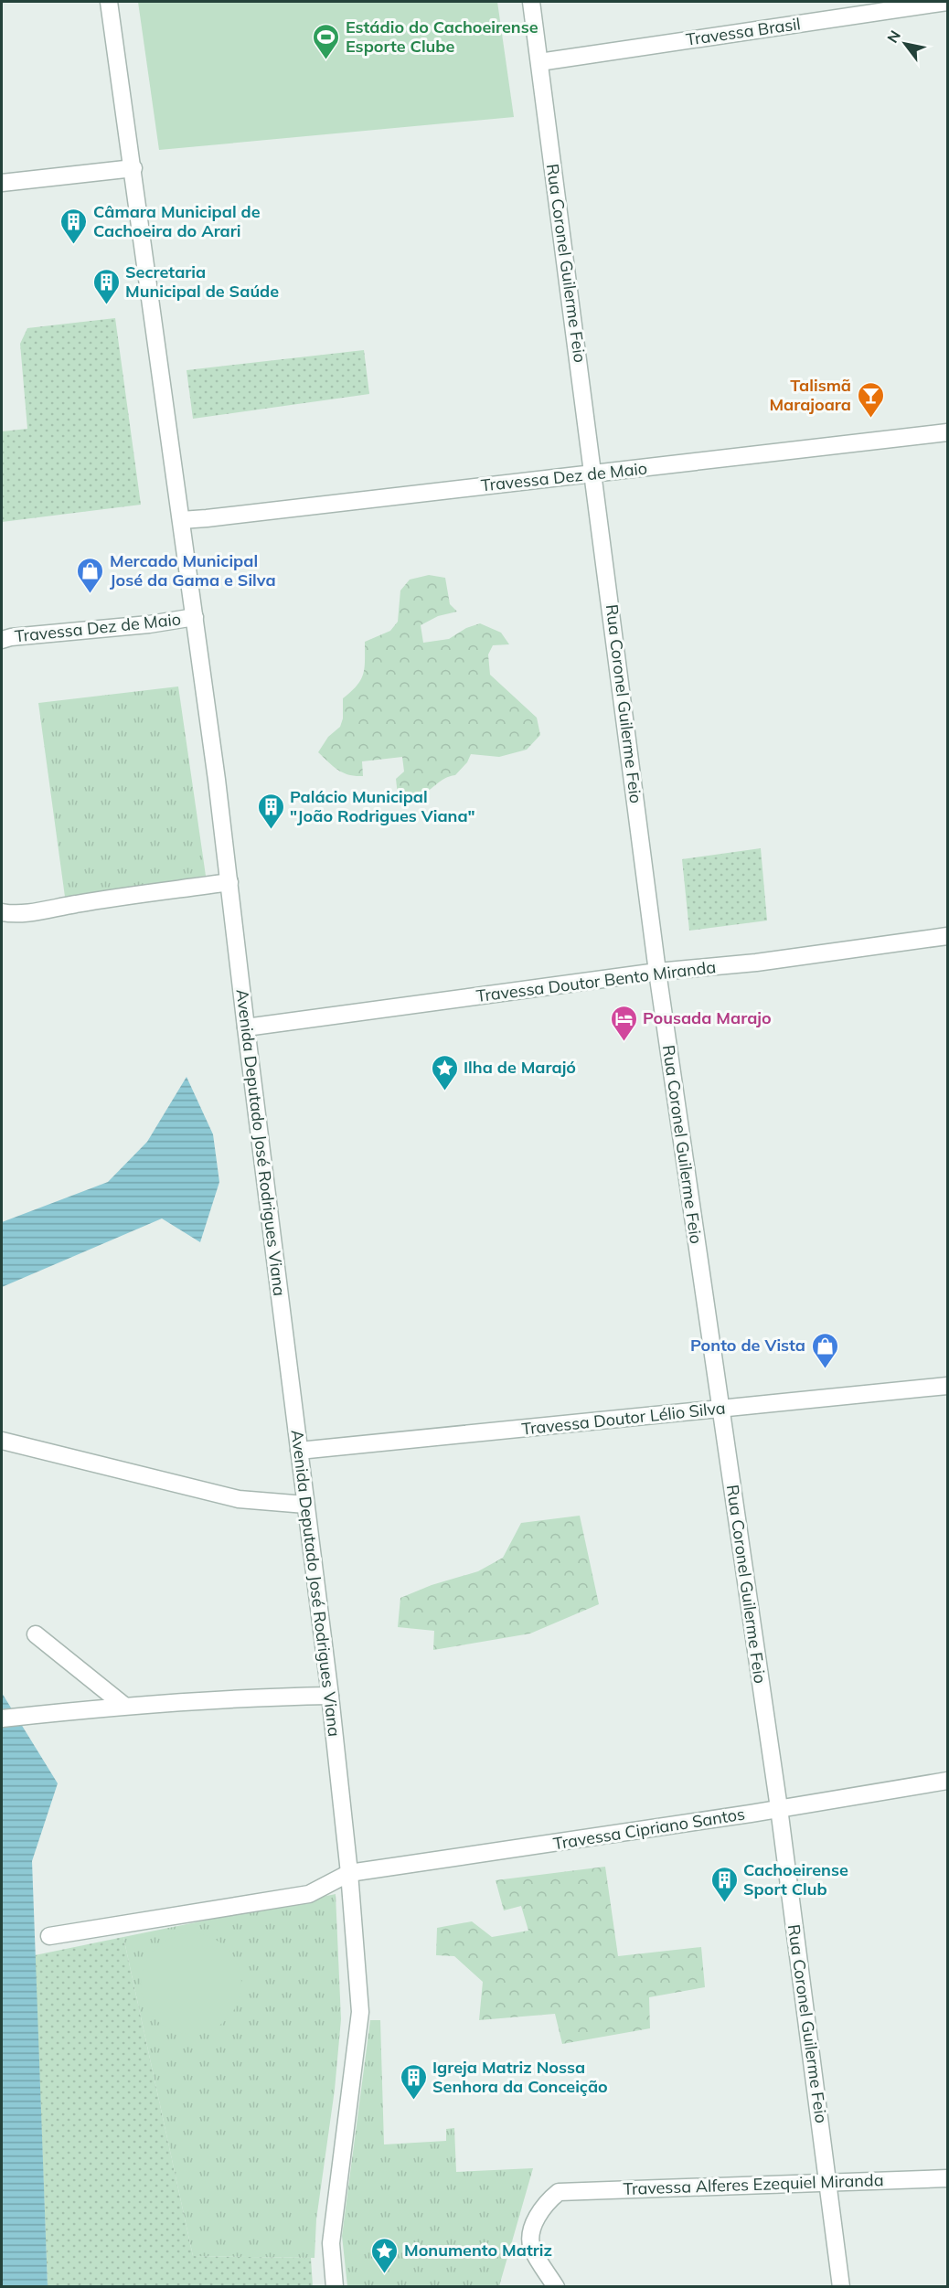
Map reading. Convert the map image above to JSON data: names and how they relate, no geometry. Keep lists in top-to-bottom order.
{
  "streets": {
    "street": [
      "Travessa Brasil",
      "Rua Coronel Guilerme Feio",
      "Travessa Dez de Maio",
      "Travessa Doutor Bento Miranda",
      "Avenida Deputado José Rodrigues Viana",
      "Travessa Doutor Lélio Silva",
      "Travessa Cipriano Santos",
      "Travessa Alferes Ezequiel Miranda"
    ]
  },
  "crossings": [
    ["Travessa Brasil", "Rua Coronel Guilerme Feio"],
    ["Rua Coronel Guilerme Feio", "Travessa Dez de Maio"],
    ["Rua Coronel Guilerme Feio", "Travessa Doutor Bento Miranda"],
    ["Rua Coronel Guilerme Feio", "Travessa Doutor Lélio Silva"],
    ["Rua Coronel Guilerme Feio", "Travessa Cipriano Santos"],
    ["Rua Coronel Guilerme Feio", "Travessa Alferes Ezequiel Miranda"],
    ["Travessa Dez de Maio", "Avenida Deputado José Rodrigues Viana"],
    ["Travessa Doutor Bento Miranda", "Avenida Deputado José Rodrigues Viana"],
    ["Avenida Deputado José Rodrigues Viana", "Travessa Doutor Lélio Silva"],
    ["Avenida Deputado José Rodrigues Viana", "Travessa Cipriano Santos"]
  ],
  "places": {
    "sports": ["Estádio do Cachoeirense Esporte Clube"],
    "building": [
      "Câmara Municipal de Cachoeira do Arari",
      "Secretaria Municipal de Saúde",
      "Palácio Municipal \"João Rodrigues Viana\"",
      "Cachoeirense Sport Club",
      "Igreja Matriz Nossa Senhora da Conceição"
    ],
    "bar": ["Talismã Marajoara"],
    "shop": ["Mercado Municipal José da Gama e Silva", "Ponto de Vista"],
    "hotel": ["Pousada Marajo"],
    "place": ["Ilha de Marajó", "Monumento Matriz"]
  },
  "north": "top left"
}
